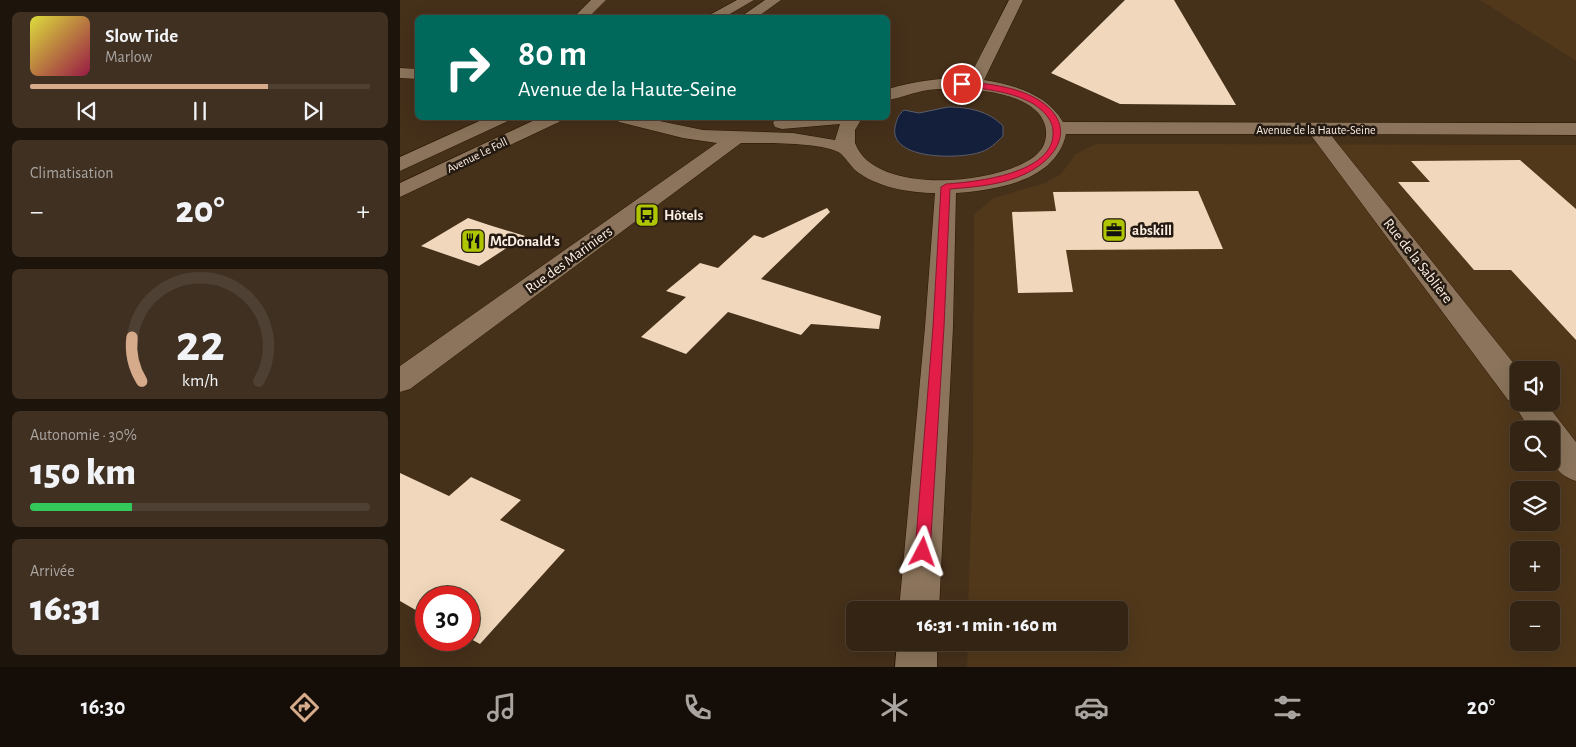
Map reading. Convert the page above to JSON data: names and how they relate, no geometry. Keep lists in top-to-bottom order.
{
  "streets": {
    "street": [
      "Avenue de la Haute-Seine",
      "Avenue Le Foll",
      "Rue des Mariniers",
      "Rue de la Sablière"
    ]
  },
  "crossings": [
    ["Avenue de la Haute-Seine", "Rue de la Sablière"]
  ],
  "places": {
    "bus stop": ["Hôtels"],
    "office": ["abskill"],
    "restaurant": ["McDonald's"]
  },
  "page": {
    "turn": ["80 m", "Avenue de la Haute-Seine"],
    "song": ["Slow Tide", "Marlow"],
    "tile": [
      "Climatisation",
      ["Autonomie · 30%", "150 km"],
      ["Arrivée", "16:31"]
    ],
    "heat": ["−", "20°", "+"],
    "map_buttons": ["+", "−"],
    "limit": "30",
    "trip": "16:31 · 1 min · 160 m",
    "tabs": ["16:30", "20°"],
    "gauge": ["22", "km/h"]
  }
}
